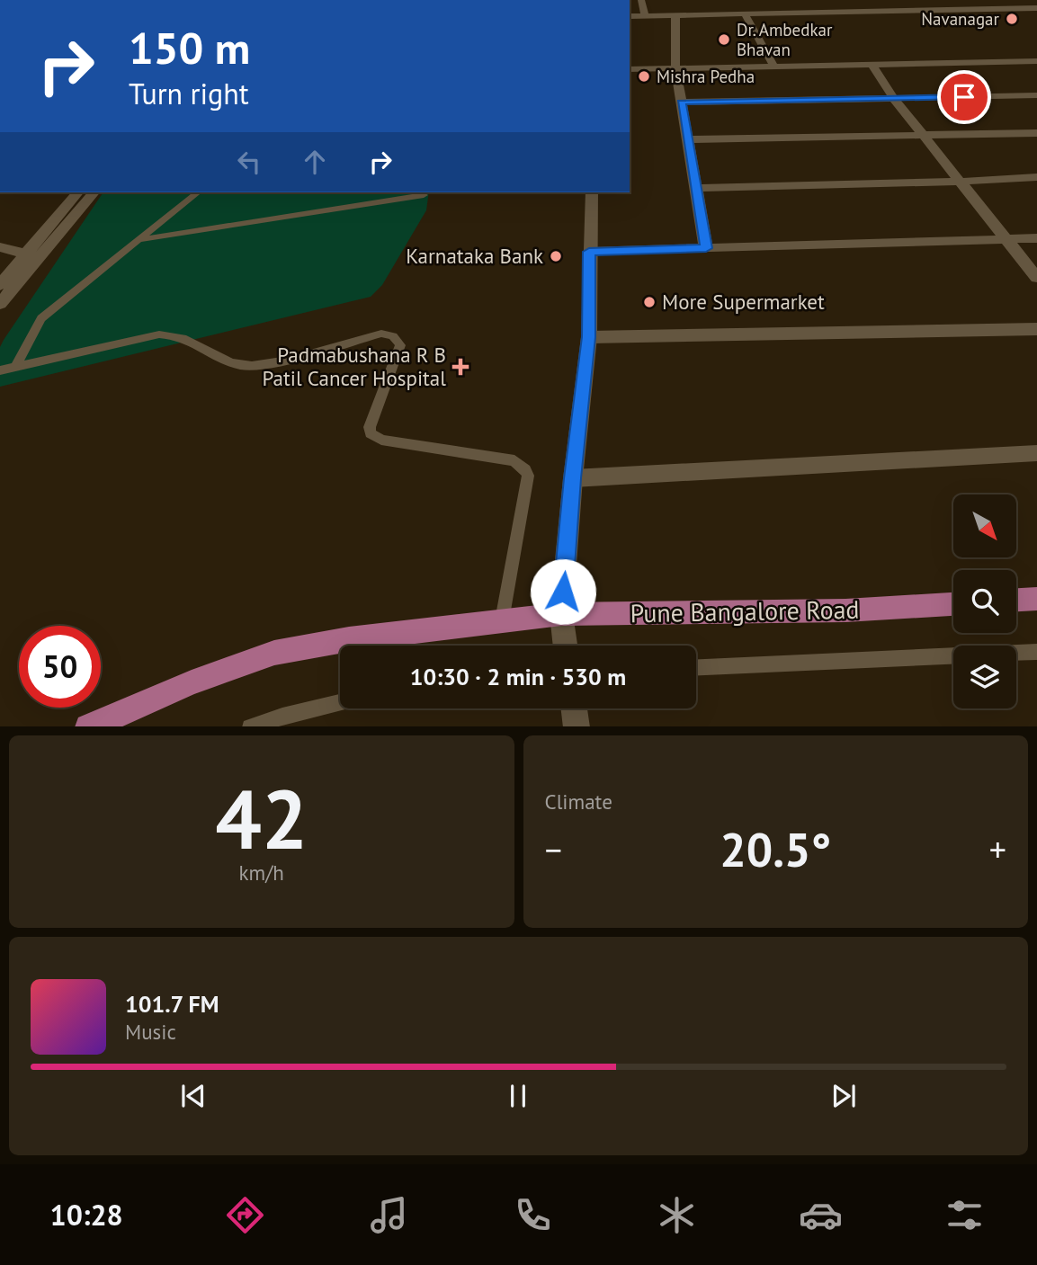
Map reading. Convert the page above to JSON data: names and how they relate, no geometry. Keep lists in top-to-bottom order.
{
  "streets": {
    "main road": ["Pune Bangalore Road"]
  },
  "places": {
    "other": [
      "Navanagar",
      "Dr. Ambedkar Bhavan",
      "Mishra Pedha",
      "Karnataka Bank",
      "More Supermarket"
    ],
    "health": ["Padmabushana R B Patil Cancer Hospital"]
  },
  "north": "bottom right",
  "page": {
    "turn": ["150 m", "Turn right"],
    "limit": "50",
    "trip": "10:30 · 2 min · 530 m",
    "tile": [
      ["42", "km/h"],
      "Climate"
    ],
    "heat": ["−", "20.5°", "+"],
    "song": ["101.7 FM", "Music"],
    "tabs": "10:28"
  }
}
